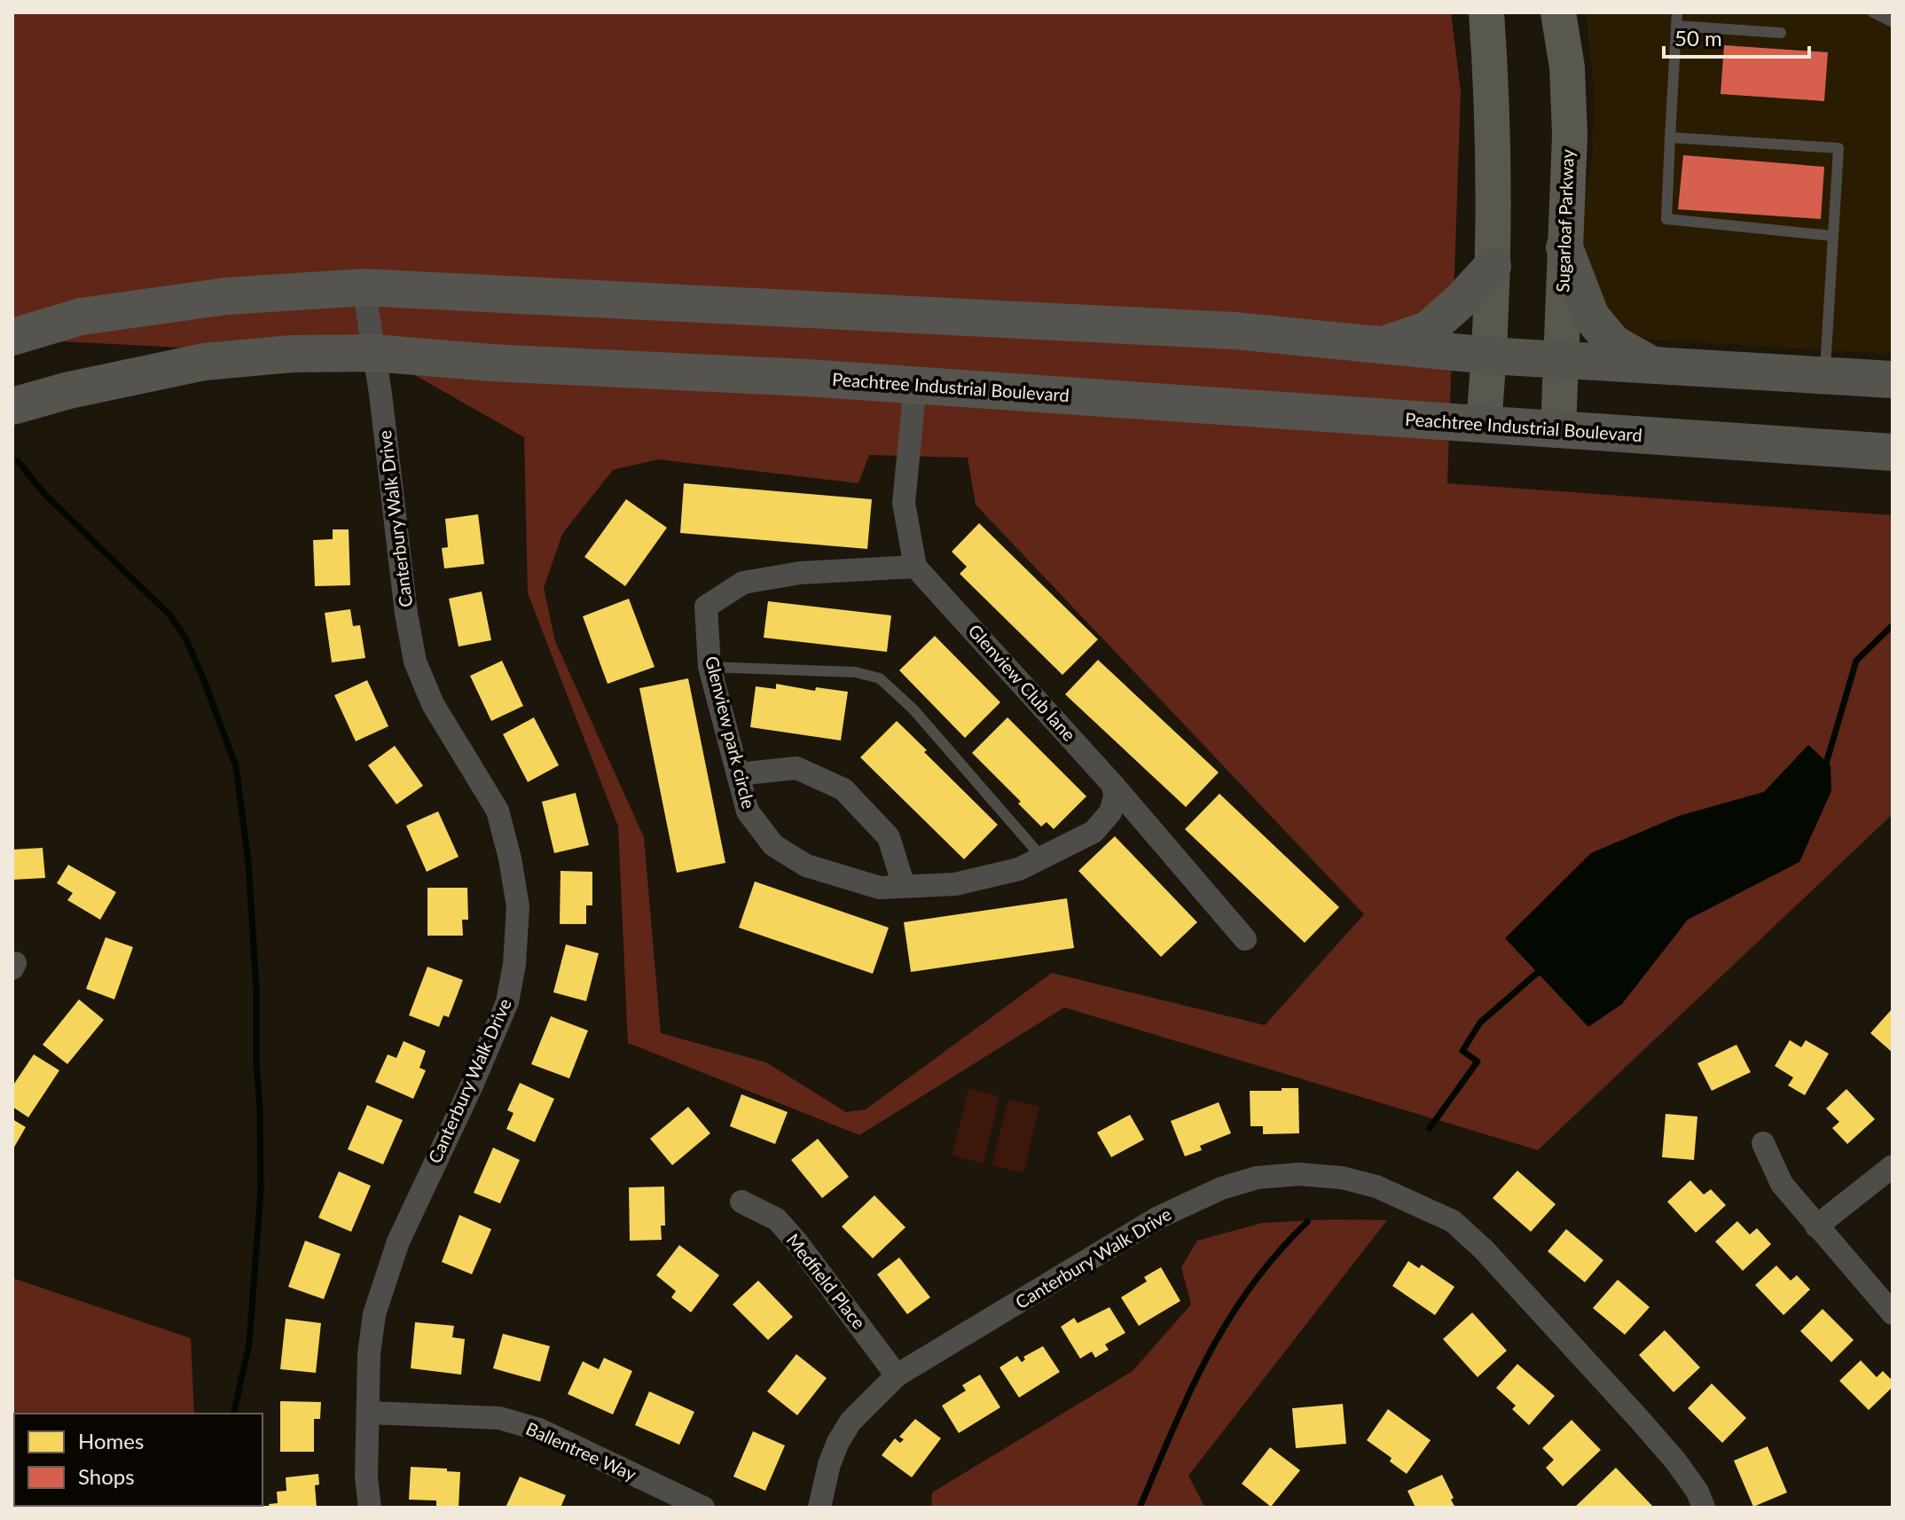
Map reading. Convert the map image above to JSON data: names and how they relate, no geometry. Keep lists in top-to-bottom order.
{
  "streets": {
    "highway": ["Peachtree Industrial Boulevard"],
    "main road": ["Sugarloaf Parkway"],
    "street": [
      "Canterbury Walk Drive",
      "Glenview Club lane",
      "Glenview park circle",
      "Medfield Place",
      "Ballentree Way"
    ]
  },
  "crossings": [
    ["Sugarloaf Parkway", "Peachtree Industrial Boulevard"],
    ["Peachtree Industrial Boulevard", "Canterbury Walk Drive"],
    ["Canterbury Walk Drive", "Medfield Place"],
    ["Canterbury Walk Drive", "Ballentree Way"],
    ["Glenview Club lane", "Glenview park circle"]
  ],
  "legend": ["Homes", "Shops"],
  "scale_bar": "50 m"
}
